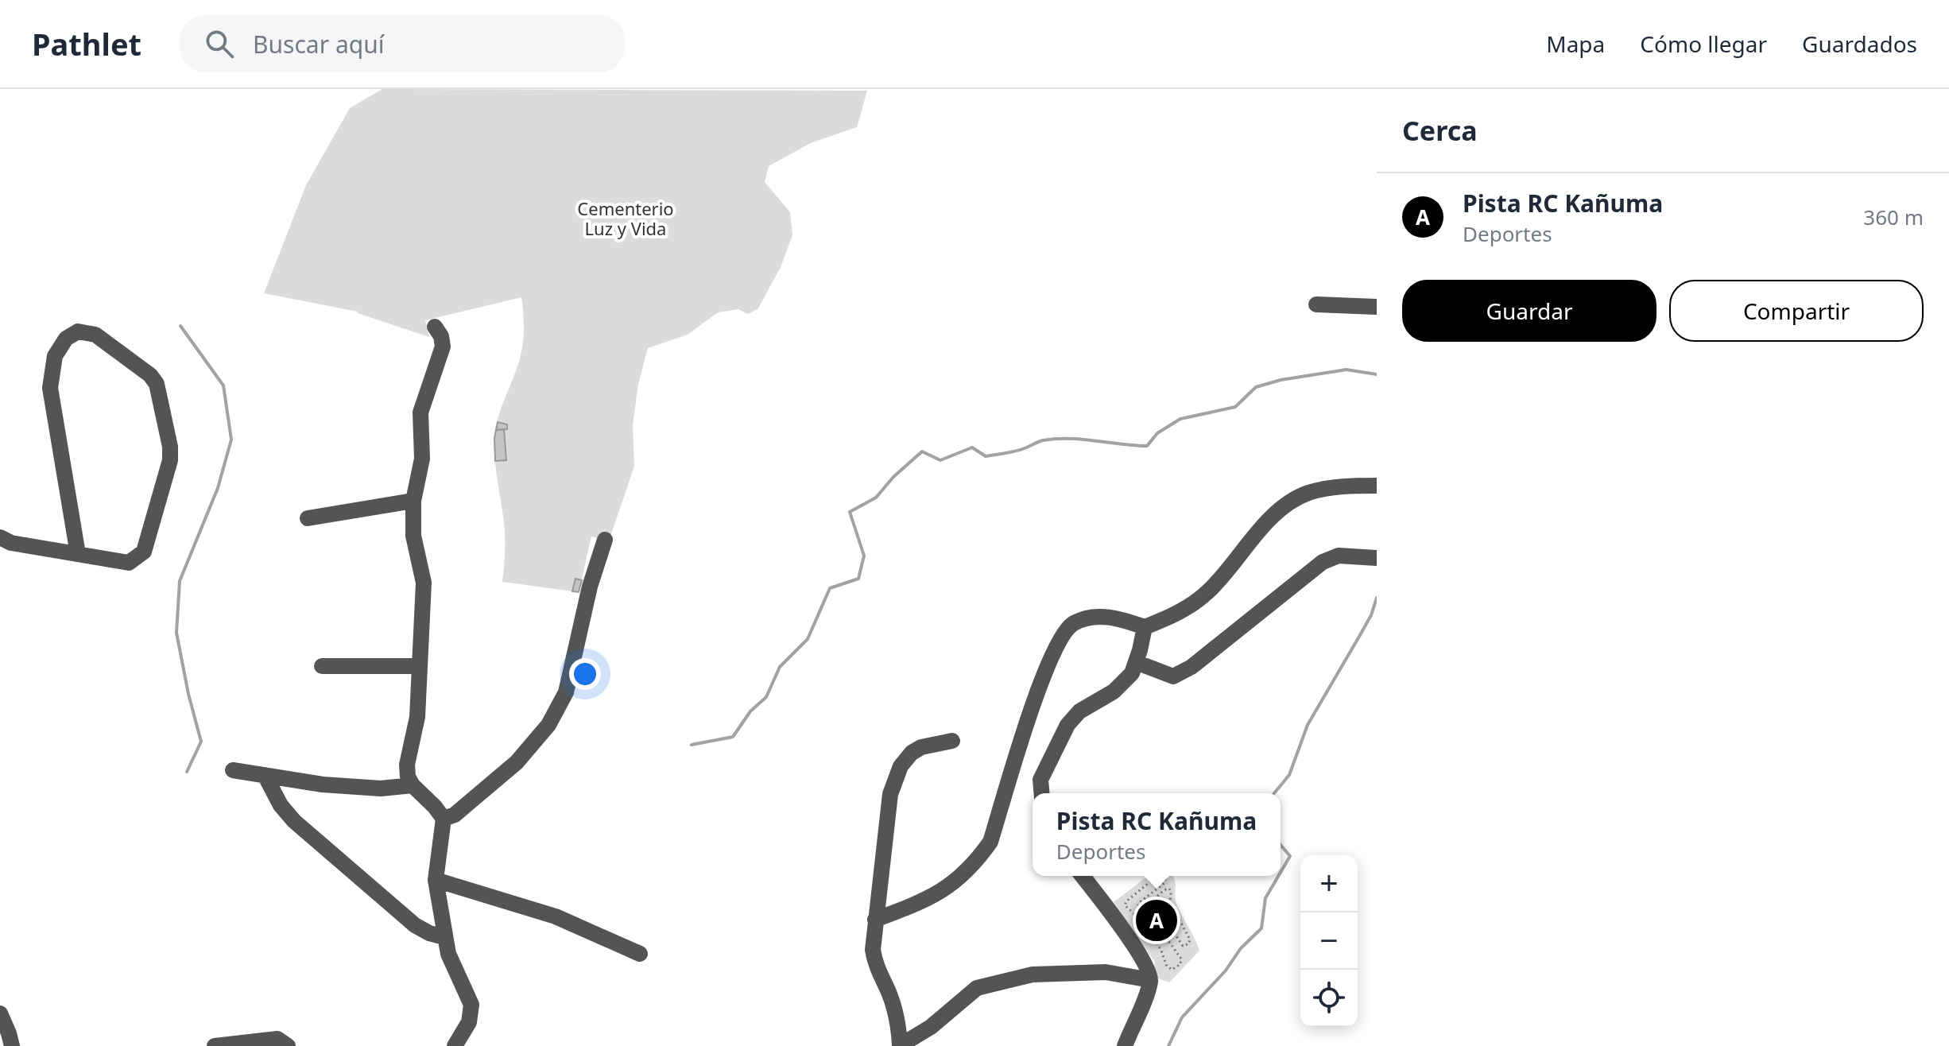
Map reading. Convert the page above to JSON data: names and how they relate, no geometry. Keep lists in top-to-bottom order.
{
  "parks": ["Cementerio Luz y Vida"],
  "page": {
    "header": "Pathlet",
    "search": "Buscar aquí",
    "nav": ["Mapa", "Cómo llegar", "Guardados"],
    "heading": "Cerca",
    "list": [
      {
        "mark": "A",
        "name": "Pista RC Kañuma",
        "note": "Deportes",
        "value": "360 m"
      }
    ],
    "buttons": ["Guardar", "Compartir"],
    "popup": ["Pista RC Kañuma", "Deportes"],
    "map_buttons": ["+", "−"],
    "pins": "A"
  }
}
